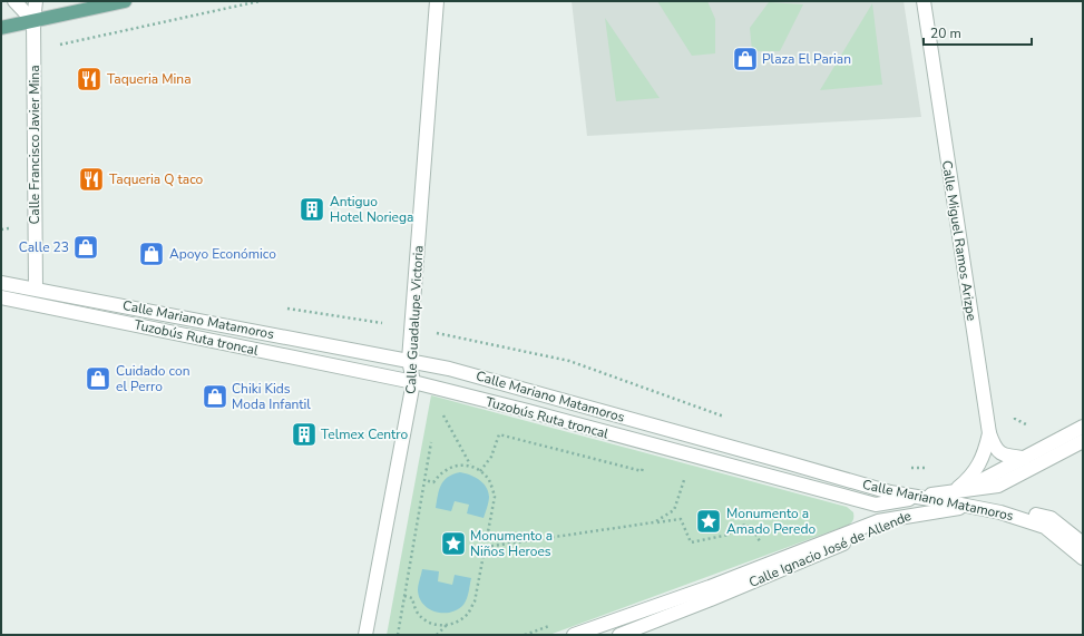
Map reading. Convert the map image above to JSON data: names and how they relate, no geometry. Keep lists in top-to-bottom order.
{
  "streets": {
    "street": [
      "Calle Francisco Javier Mina",
      "Calle Miguel Ramos Arizpe",
      "Calle Mariano Matamoros",
      "Calle Guadalupe Victoria",
      "Tuzobús Ruta troncal",
      "Calle Ignacio José de Allende"
    ]
  },
  "crossings": [
    ["Calle Francisco Javier Mina", "Calle Mariano Matamoros"],
    ["Calle Miguel Ramos Arizpe", "Calle Ignacio José de Allende"],
    ["Calle Mariano Matamoros", "Calle Guadalupe Victoria"],
    ["Calle Mariano Matamoros", "Tuzobús Ruta troncal"],
    ["Calle Mariano Matamoros", "Calle Ignacio José de Allende"],
    ["Calle Guadalupe Victoria", "Tuzobús Ruta troncal"],
    ["Tuzobús Ruta troncal", "Calle Ignacio José de Allende"]
  ],
  "places": {
    "shop": [
      "Plaza El Parian",
      "Calle 23",
      "Apoyo Económico",
      "Cuidado con el Perro",
      "Chiki Kids Moda Infantil"
    ],
    "restaurant": ["Taqueria Mina", "Taqueria Q taco"],
    "building": ["Antiguo Hotel Noriega", "Telmex Centro"],
    "place": ["Monumento a Amado Peredo", "Monumento a Niños Heroes"]
  },
  "scale_bar": "20 m"
}
